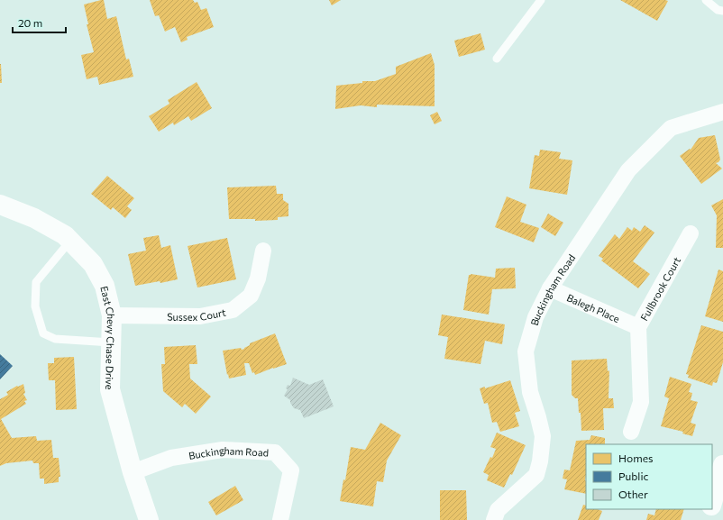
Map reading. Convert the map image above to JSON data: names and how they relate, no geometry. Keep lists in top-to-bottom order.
{
  "streets": {
    "main road": ["East Chevy Chase Drive"],
    "street": [
      "Fullbrook Court",
      "Buckingham Road",
      "Balegh Place",
      "Sussex Court"
    ]
  },
  "crossings": [
    ["Fullbrook Court", "Balegh Place"],
    ["Buckingham Road", "Balegh Place"],
    ["Buckingham Road", "East Chevy Chase Drive"],
    ["Sussex Court", "East Chevy Chase Drive"]
  ],
  "legend": ["Homes", "Public", "Other"],
  "scale_bar": "20 m"
}
